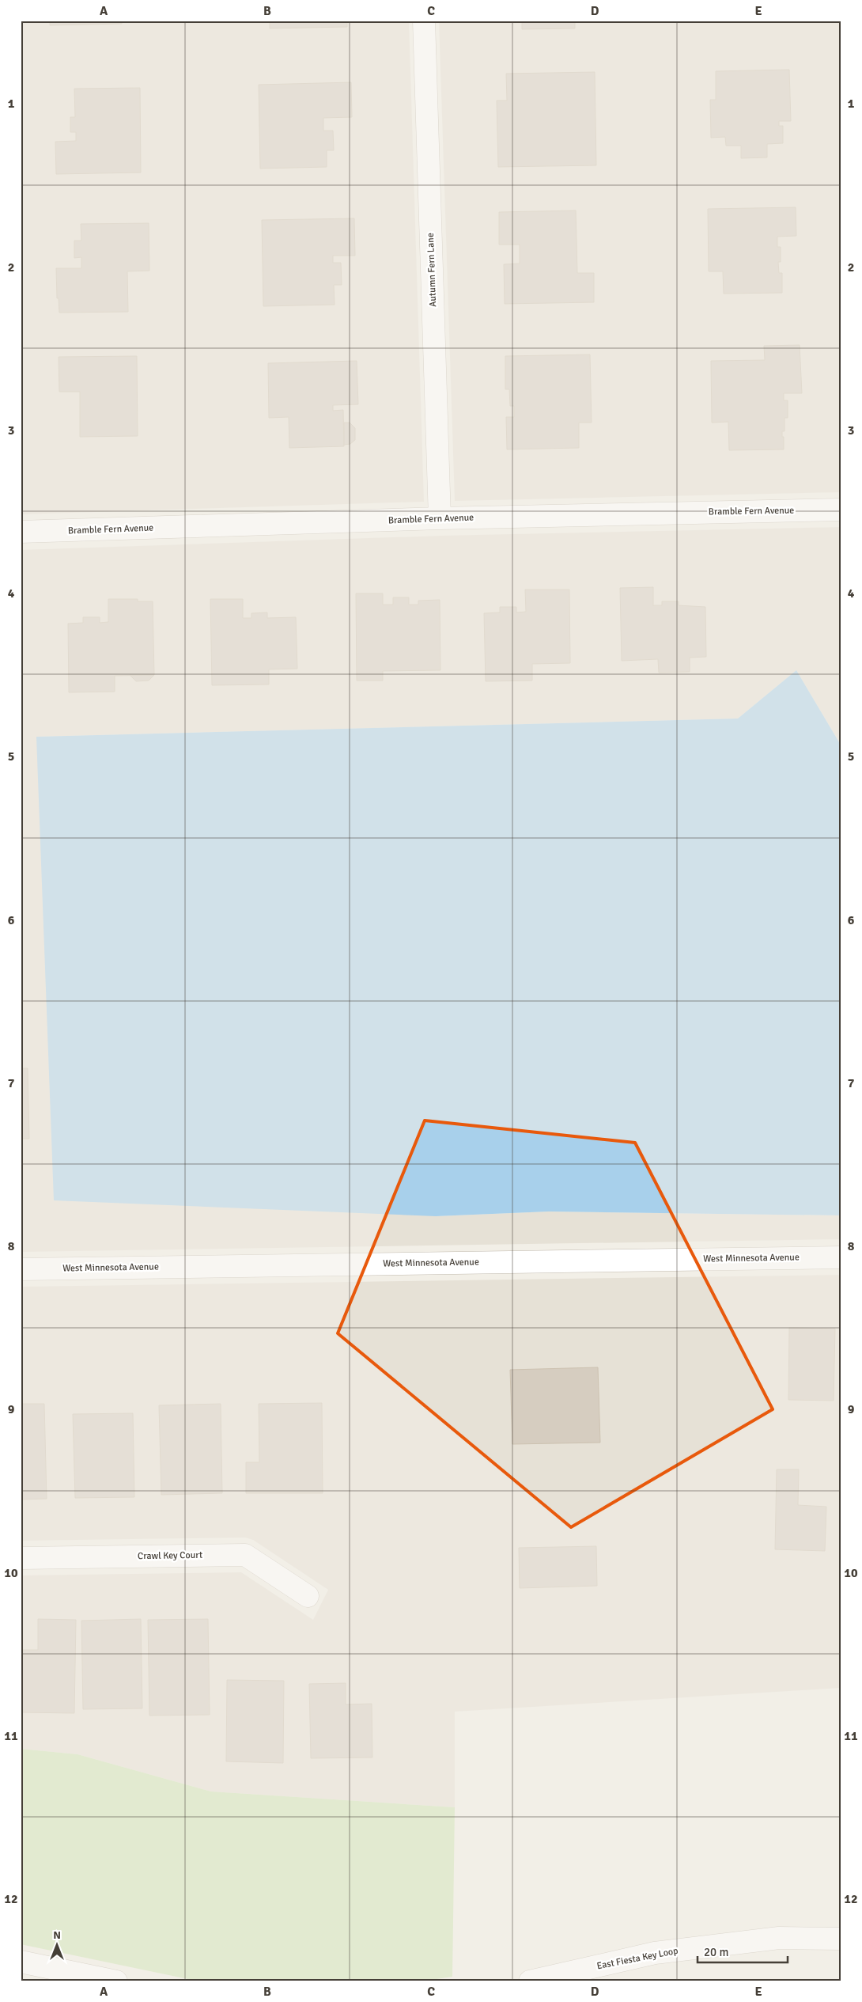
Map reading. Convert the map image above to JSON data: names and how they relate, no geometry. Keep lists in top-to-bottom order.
{
  "streets": {
    "street": [
      "Autumn Fern Lane",
      "Bramble Fern Avenue",
      "West Minnesota Avenue",
      "Crawl Key Court",
      "East Fiesta Key Loop"
    ]
  },
  "crossings": [
    ["Autumn Fern Lane", "Bramble Fern Avenue"]
  ],
  "scale_bar": "20 m",
  "north": "top",
  "grid": {
    "columns": [
      "A",
      "B",
      "C",
      "D",
      "E"
    ],
    "rows": [
      "1",
      "2",
      "3",
      "4",
      "5",
      "6",
      "7",
      "8",
      "9",
      "10",
      "11",
      "12"
    ]
  }
}
